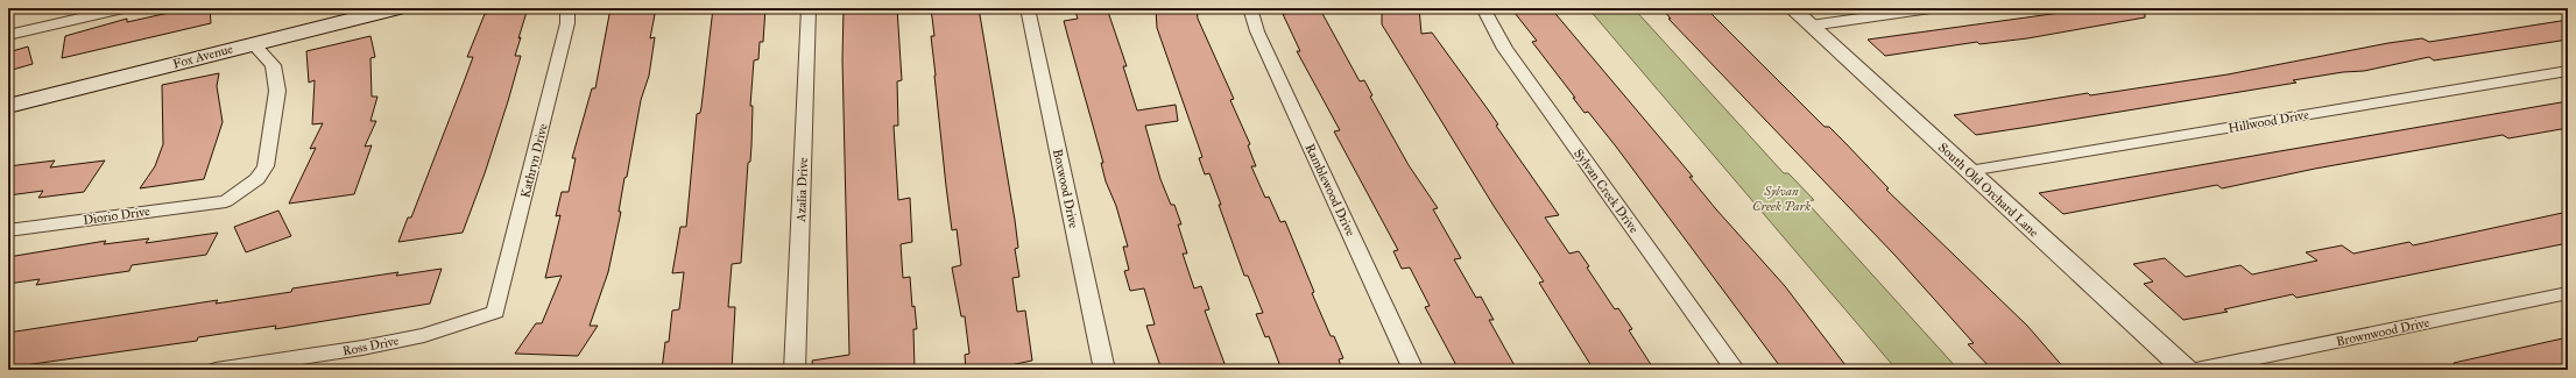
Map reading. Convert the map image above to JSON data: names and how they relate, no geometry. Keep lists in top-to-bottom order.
{
  "streets": {
    "main road": ["Fox Avenue"],
    "street": [
      "Hillwood Drive",
      "Kathryn Drive",
      "Boxwood Drive",
      "Azalia Drive",
      "Ramblewood Drive",
      "South Old Orchard Lane",
      "Sylvan Creek Drive",
      "Diorio Drive",
      "Brownwood Drive",
      "Ross Drive"
    ]
  },
  "crossings": [
    ["Fox Avenue", "Diorio Drive"],
    ["Hillwood Drive", "South Old Orchard Lane"],
    ["Kathryn Drive", "Ross Drive"]
  ],
  "parks": ["Sylvan Creek Park"]
}
